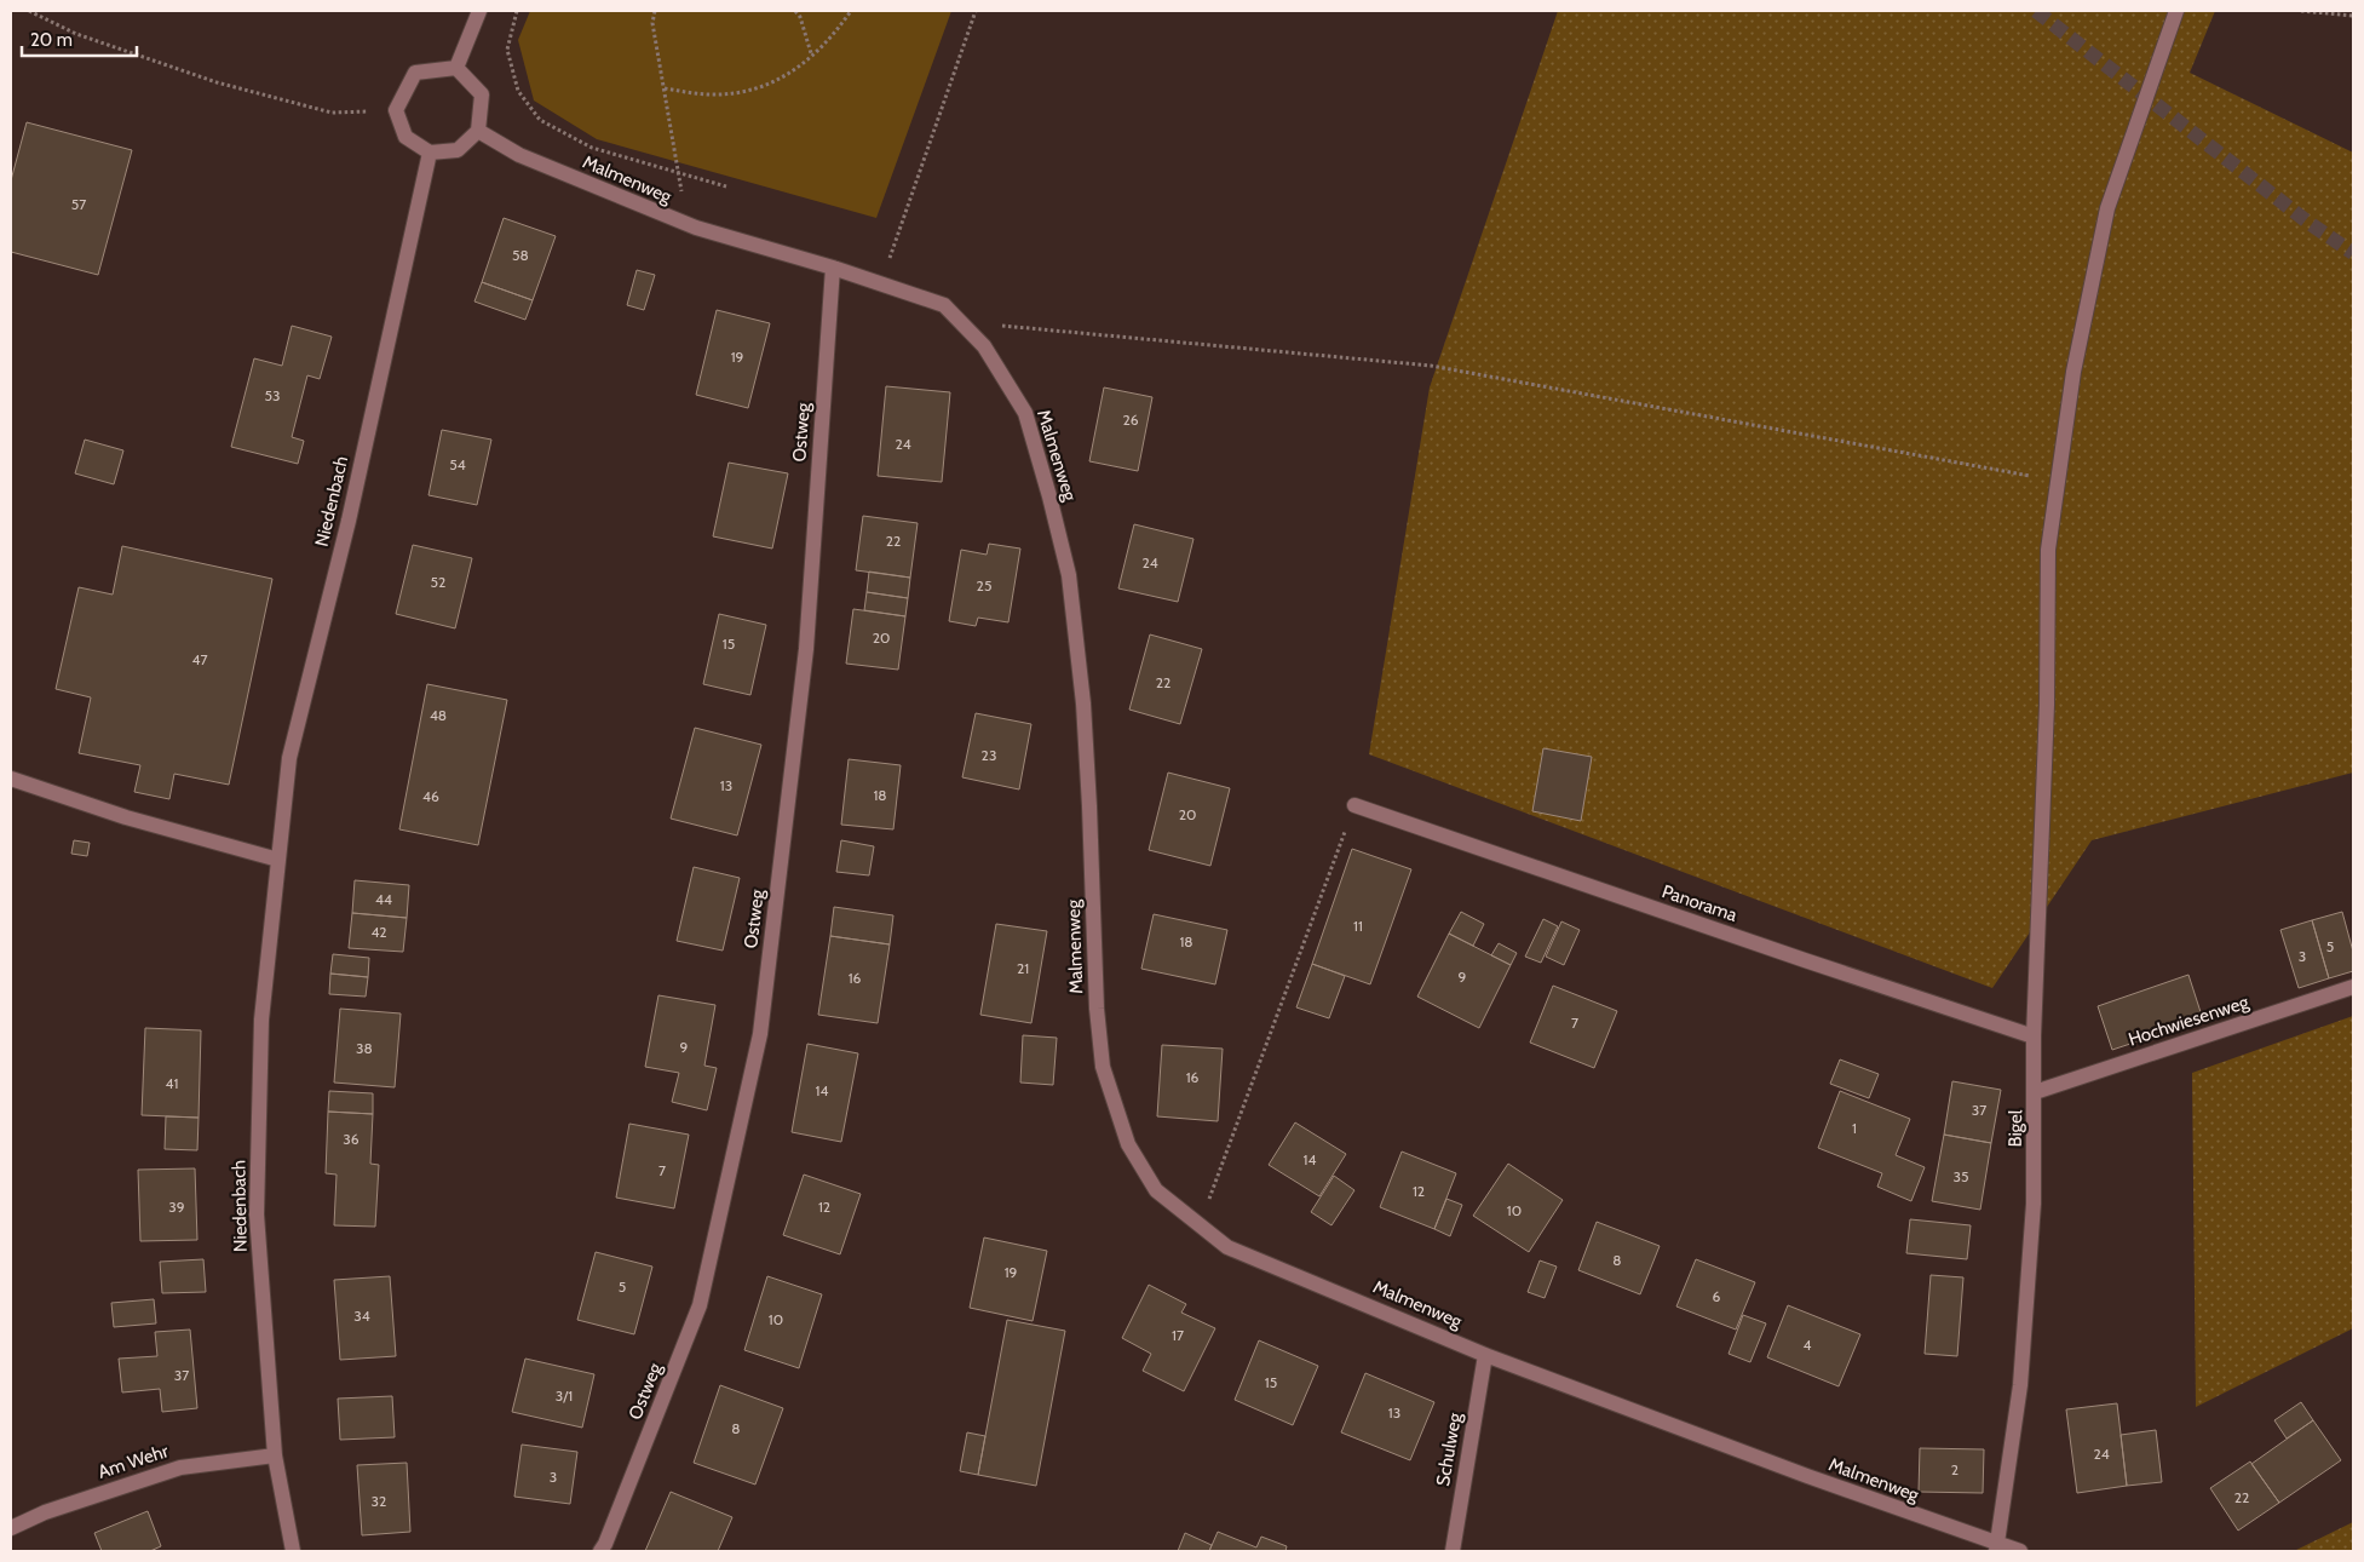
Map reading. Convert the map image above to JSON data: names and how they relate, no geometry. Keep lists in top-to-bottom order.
{
  "streets": {
    "street": [
      "Malmenweg",
      "Ostweg",
      "Niedenbach",
      "Panorama",
      "Hochwiesenweg",
      "Bigel",
      "Schulweg",
      "Am Wehr"
    ]
  },
  "crossings": [
    ["Malmenweg", "Ostweg"],
    ["Malmenweg", "Niedenbach"],
    ["Malmenweg", "Bigel"],
    ["Malmenweg", "Schulweg"],
    ["Niedenbach", "Am Wehr"],
    ["Panorama", "Bigel"],
    ["Hochwiesenweg", "Bigel"]
  ],
  "house_numbers": [
    "57",
    "58",
    "19",
    "53",
    "26",
    "24",
    "54",
    "22",
    "24",
    "52",
    "25",
    "20",
    "15",
    "47",
    "22",
    "48",
    "23",
    "13",
    "18",
    "46",
    "20",
    "44",
    "11",
    "42",
    "18",
    "5",
    "3",
    "21",
    "9",
    "16",
    "7",
    "9",
    "38",
    "16",
    "41",
    "14",
    "37",
    "1",
    "36",
    "14",
    "7",
    "35",
    "12",
    "39",
    "12",
    "10",
    "8",
    "19",
    "5",
    "6",
    "34",
    "10",
    "17",
    "4",
    "37",
    "15",
    "3/1",
    "13",
    "8",
    "24",
    "2",
    "3",
    "22",
    "32"
  ],
  "scale_bar": "20 m"
}
